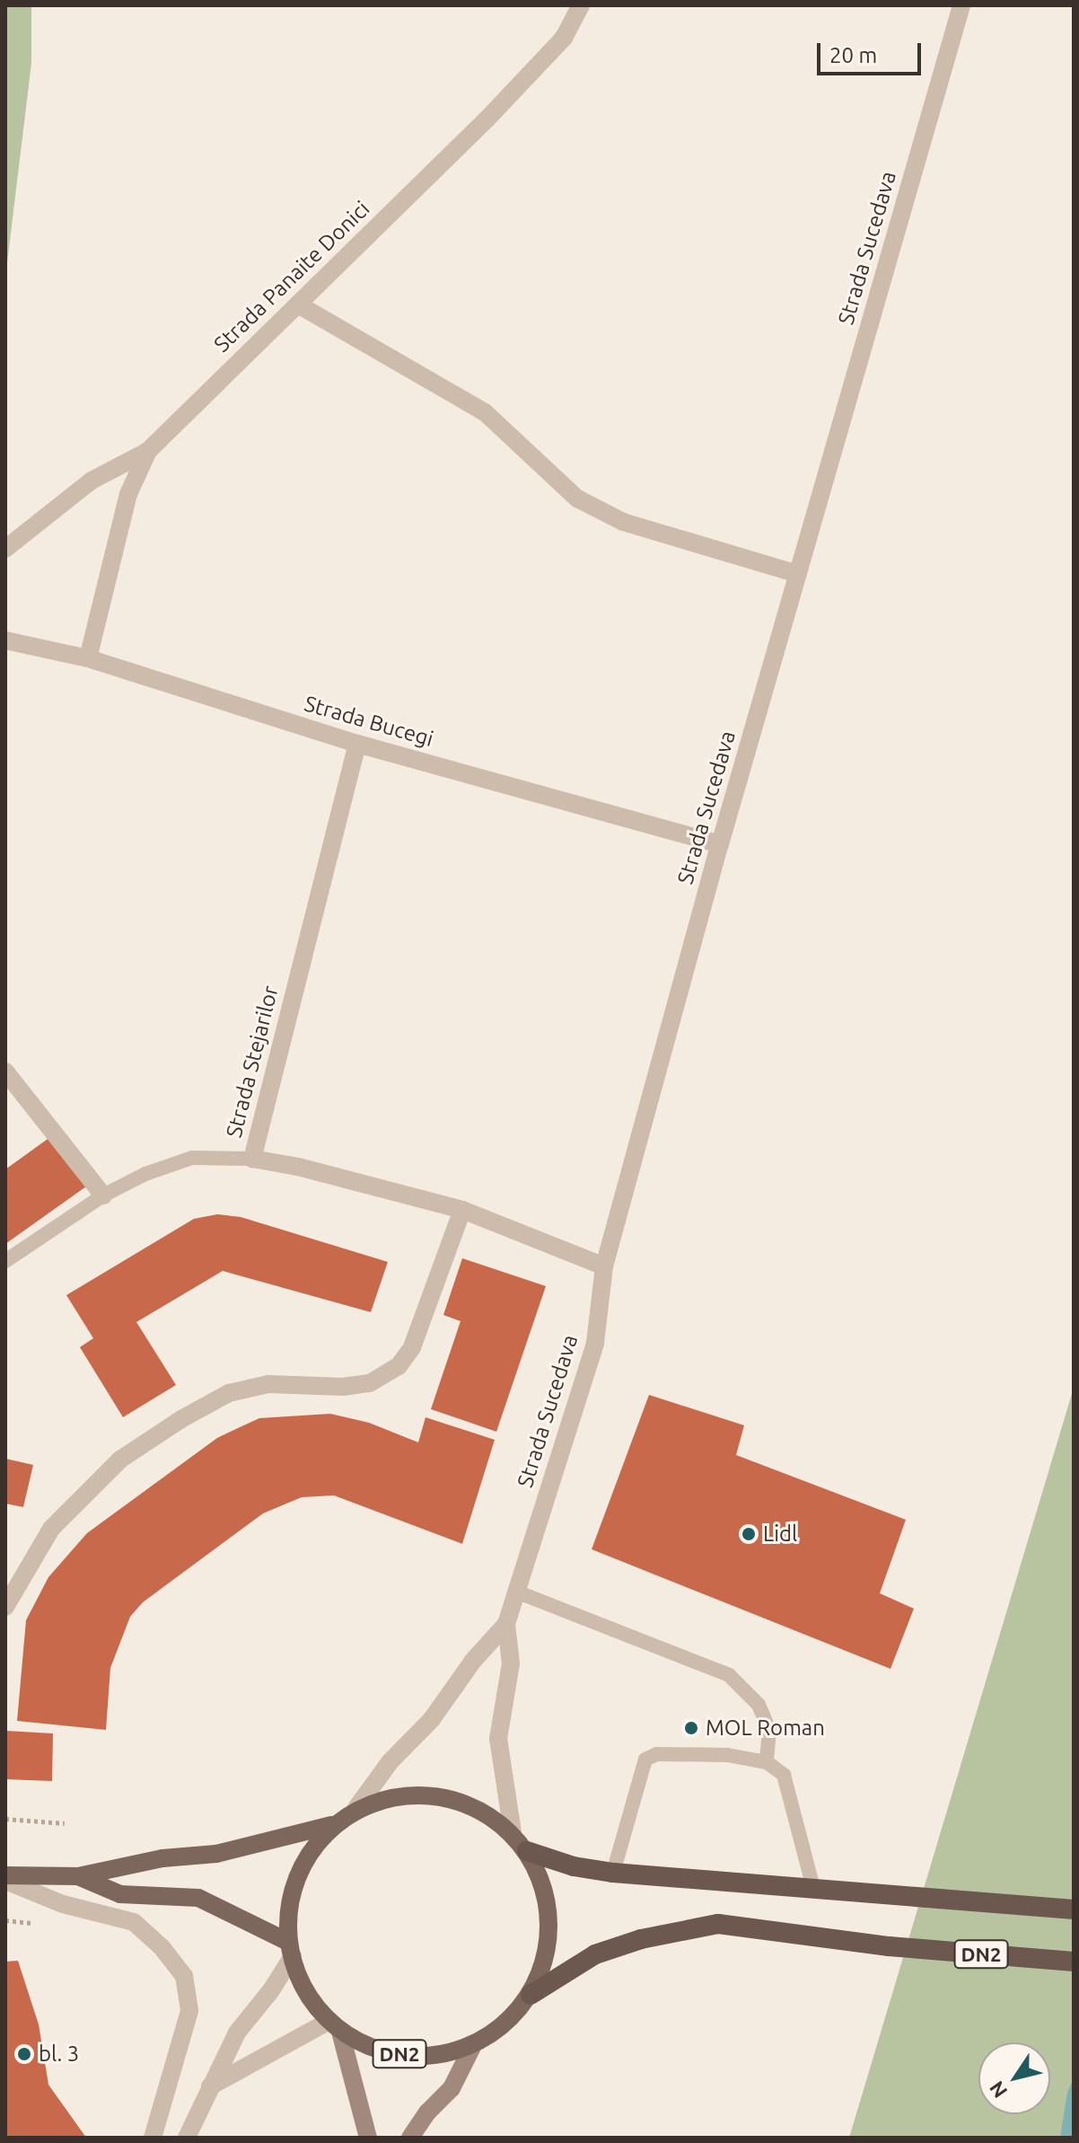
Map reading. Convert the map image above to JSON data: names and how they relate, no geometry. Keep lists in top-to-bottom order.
{
  "streets": {
    "highway": ["DN2"],
    "street": [
      "Strada Sucedava",
      "Strada Panaite Donici",
      "Strada Bucegi",
      "Strada Stejarilor"
    ]
  },
  "crossings": [
    ["Strada Sucedava", "Strada Bucegi"],
    ["Strada Sucedava", "Strada Stejarilor"],
    ["Strada Sucedava", "DN2"],
    ["Strada Bucegi", "Strada Stejarilor"]
  ],
  "places": ["Lidl", "MOL Roman", "bl. 3"],
  "scale_bar": "20 m",
  "north": "bottom left"
}
